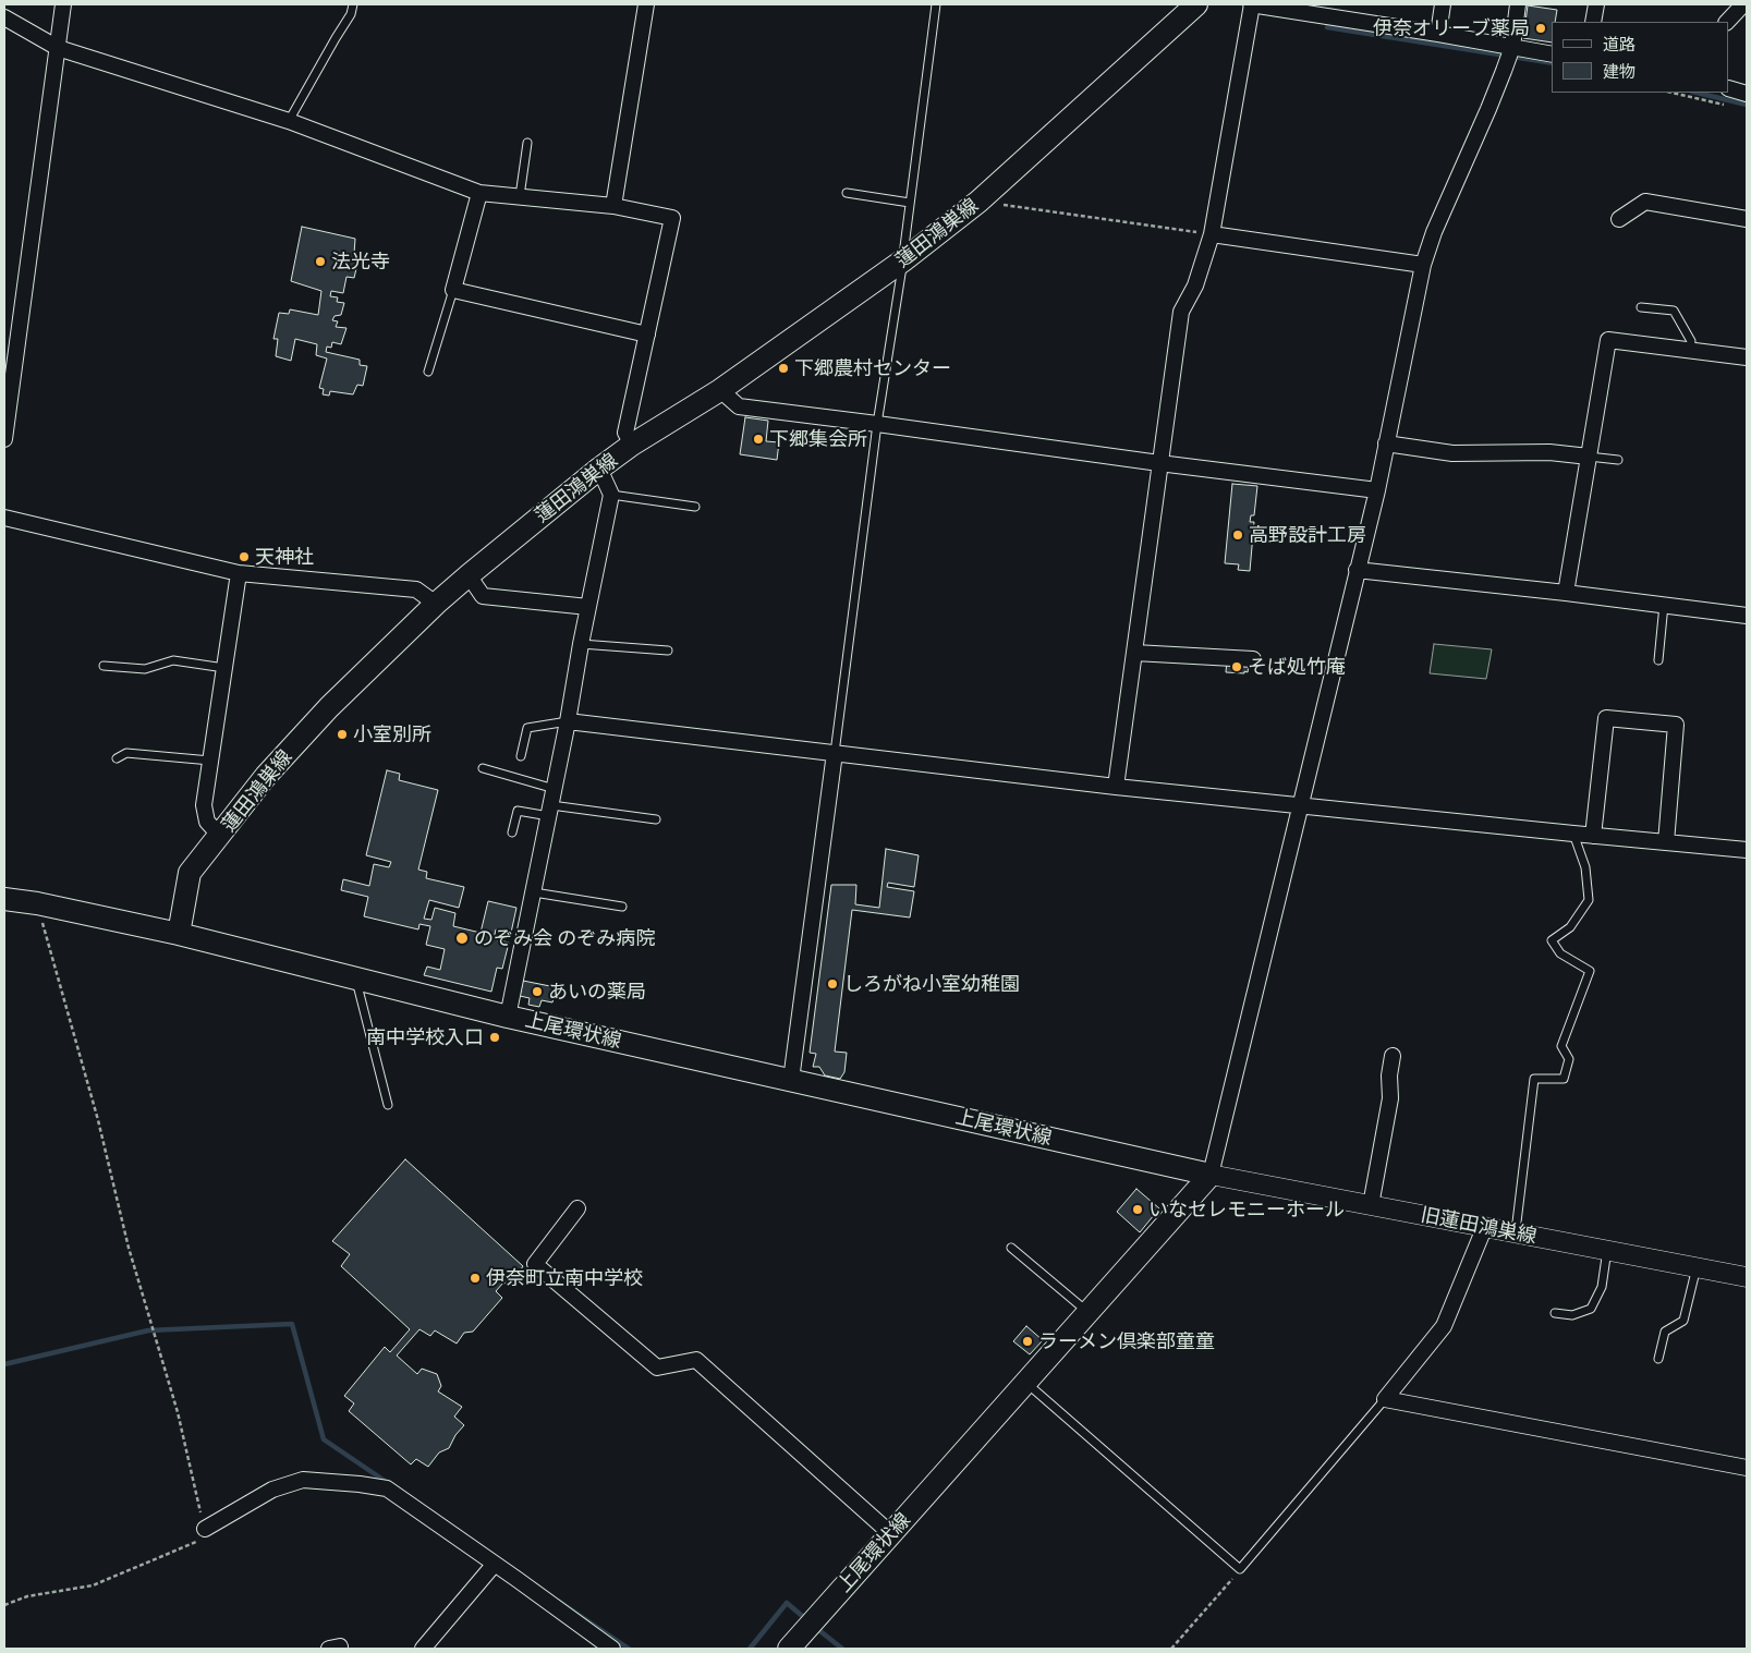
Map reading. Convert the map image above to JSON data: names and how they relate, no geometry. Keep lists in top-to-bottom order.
{
  "streets": {
    "main road": ["蓮田鴻巣線", "上尾環状線"],
    "street": ["旧蓮田鴻巣線"]
  },
  "crossings": [
    ["蓮田鴻巣線", "上尾環状線"],
    ["上尾環状線", "旧蓮田鴻巣線"]
  ],
  "places": [
    "伊奈オリーブ薬局",
    "法光寺",
    "下郷農村センター",
    "下郷集会所",
    "高野設計工房",
    "天神社",
    "そば処竹庵",
    "小室別所",
    "のぞみ会 のぞみ病院",
    "しろがね小室幼稚園",
    "あいの薬局",
    "南中学校入口",
    "いなセレモニーホール",
    "伊奈町立南中学校",
    "ラーメン倶楽部童童"
  ],
  "legend": ["道路", "建物"]
}
